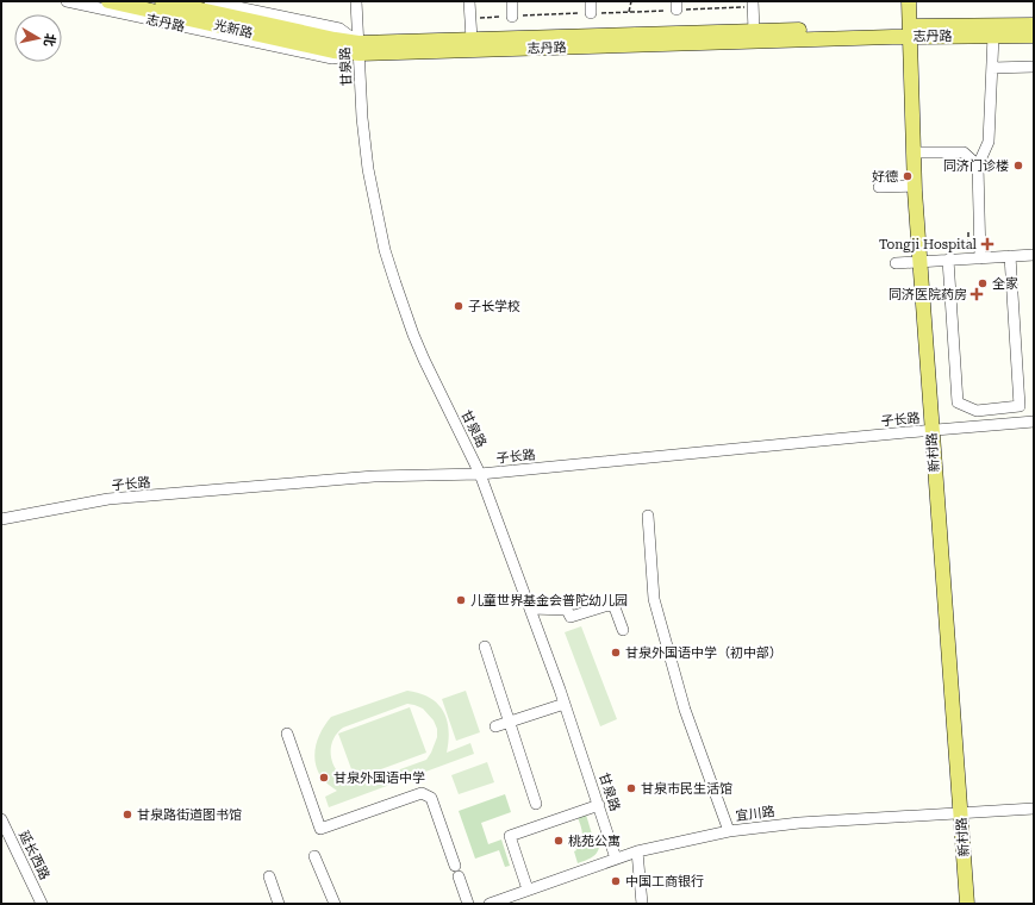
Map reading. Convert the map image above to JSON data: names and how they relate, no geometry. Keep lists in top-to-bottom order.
{
  "streets": {
    "main road": ["志丹路", "光新路", "新村路"],
    "street": [
      "甘泉路",
      "子长路",
      "宜川路",
      "延长西路"
    ]
  },
  "crossings": [
    ["志丹路", "光新路"],
    ["志丹路", "甘泉路"],
    ["志丹路", "新村路"],
    ["光新路", "甘泉路"],
    ["甘泉路", "子长路"],
    ["甘泉路", "宜川路"],
    ["子长路", "新村路"],
    ["新村路", "宜川路"]
  ],
  "places": {
    "other": [
      "同济门诊楼",
      "好德",
      "全家",
      "子长学校",
      "儿童世界基金会普陀幼儿园",
      "甘泉外国语中学（初中部）",
      "甘泉外国语中学",
      "甘泉市民生活馆",
      "甘泉路街道图书馆",
      "桃苑公寓",
      "中国工商银行"
    ],
    "health": ["Tongji Hospital", "同济医院药房"]
  },
  "north": "right"
}
